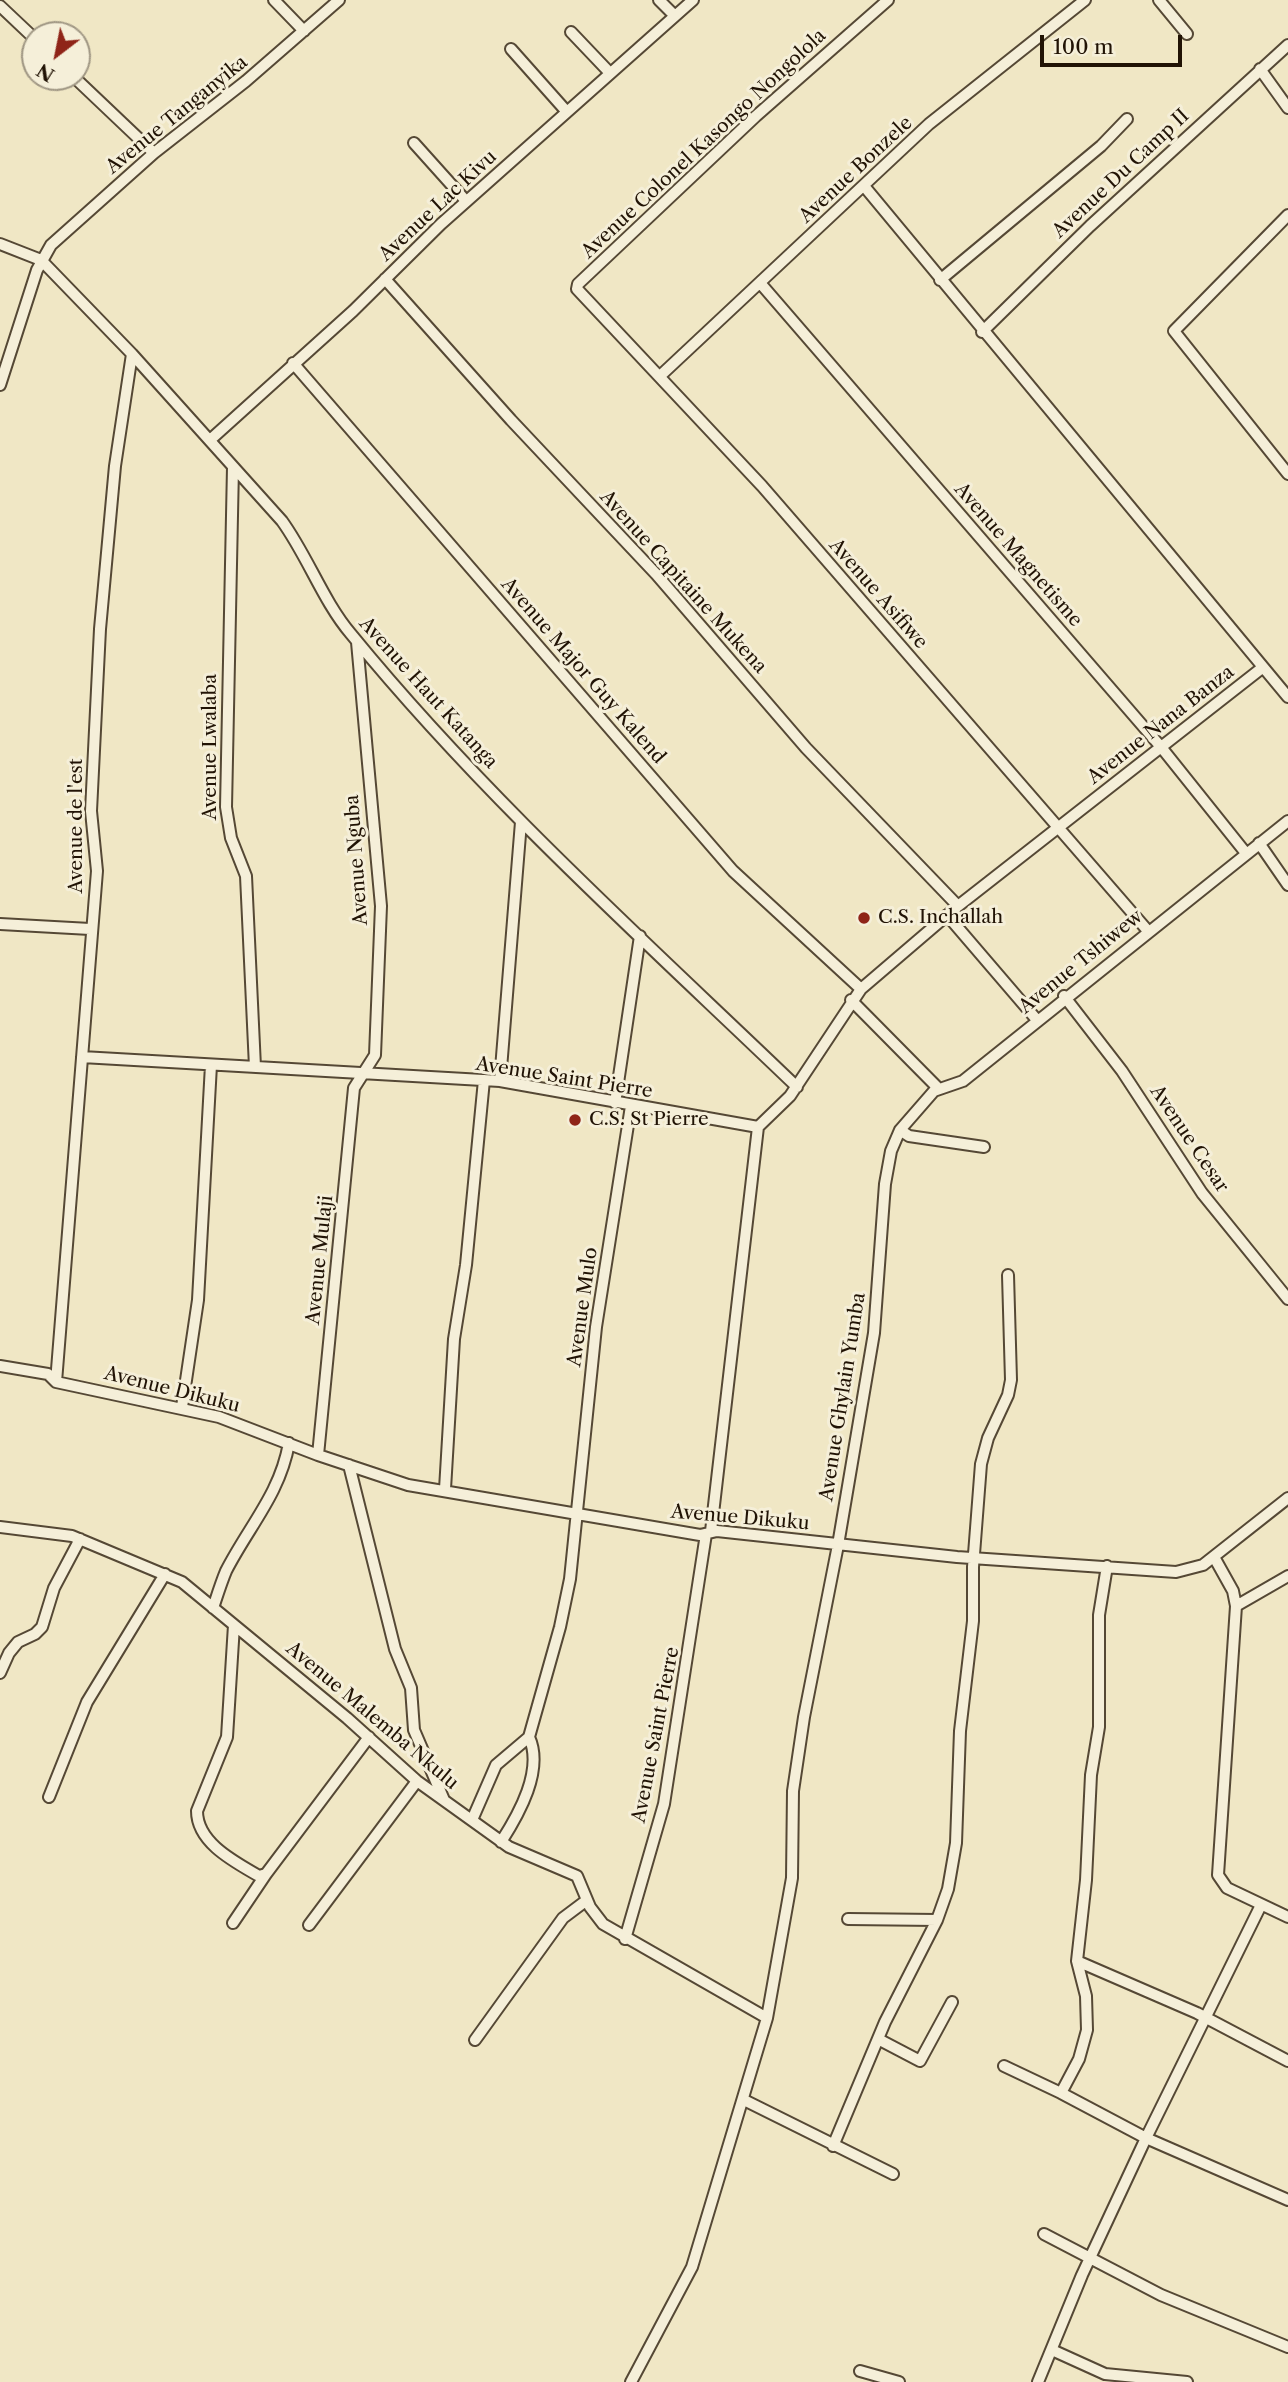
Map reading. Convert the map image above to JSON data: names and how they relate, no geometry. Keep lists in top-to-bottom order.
{
  "streets": {
    "street": [
      "Avenue Tanganyika",
      "Avenue Colonel Kasongo Nongolola",
      "Avenue Bonzele",
      "Avenue Du Camp II",
      "Avenue Lac Kivu",
      "Avenue Magnetisme",
      "Avenue Capitaine Mukena",
      "Avenue Asifiwe",
      "Avenue Major Guy Kalend",
      "Avenue Haut Katanga",
      "Avenue Nana Banza",
      "Avenue Lwalaba",
      "Avenue de l'est",
      "Avenue Nguba",
      "Avenue Tshiwew",
      "Avenue Saint Pierre",
      "Avenue Cesar",
      "Avenue Mulaji",
      "Avenue Mulo",
      "Avenue Dikuku",
      "Avenue Ghylain Yumba",
      "Avenue Malemba Nkulu"
    ]
  },
  "crossings": [
    ["Avenue Tanganyika", "Avenue Haut Katanga"],
    ["Avenue Colonel Kasongo Nongolola", "Avenue Asifiwe"],
    ["Avenue Bonzele", "Avenue Magnetisme"],
    ["Avenue Bonzele", "Avenue Asifiwe"],
    ["Avenue Bonzele", "Avenue Nana Banza"],
    ["Avenue Du Camp II", "Avenue Nana Banza"],
    ["Avenue Lac Kivu", "Avenue Capitaine Mukena"],
    ["Avenue Lac Kivu", "Avenue Major Guy Kalend"],
    ["Avenue Lac Kivu", "Avenue Haut Katanga"],
    ["Avenue Magnetisme", "Avenue Nana Banza"],
    ["Avenue Magnetisme", "Avenue Tshiwew"],
    ["Avenue Capitaine Mukena", "Avenue Nana Banza"],
    ["Avenue Asifiwe", "Avenue Nana Banza"],
    ["Avenue Asifiwe", "Avenue Tshiwew"],
    ["Avenue Major Guy Kalend", "Avenue Nana Banza"],
    ["Avenue Haut Katanga", "Avenue Nana Banza"],
    ["Avenue Haut Katanga", "Avenue Lwalaba"],
    ["Avenue Haut Katanga", "Avenue de l'est"],
    ["Avenue Haut Katanga", "Avenue Nguba"],
    ["Avenue Nana Banza", "Avenue Saint Pierre"],
    ["Avenue Lwalaba", "Avenue Saint Pierre"],
    ["Avenue de l'est", "Avenue Saint Pierre"],
    ["Avenue de l'est", "Avenue Dikuku"],
    ["Avenue Nguba", "Avenue Saint Pierre"],
    ["Avenue Nguba", "Avenue Mulaji"],
    ["Avenue Tshiwew", "Avenue Cesar"],
    ["Avenue Tshiwew", "Avenue Ghylain Yumba"],
    ["Avenue Saint Pierre", "Avenue Mulaji"],
    ["Avenue Saint Pierre", "Avenue Mulo"],
    ["Avenue Saint Pierre", "Avenue Dikuku"],
    ["Avenue Saint Pierre", "Avenue Malemba Nkulu"],
    ["Avenue Mulaji", "Avenue Dikuku"],
    ["Avenue Mulo", "Avenue Dikuku"],
    ["Avenue Dikuku", "Avenue Ghylain Yumba"],
    ["Avenue Ghylain Yumba", "Avenue Malemba Nkulu"]
  ],
  "places": ["C.S. Inchallah", "C.S. St Pierre"],
  "scale_bar": "100 m",
  "north": "bottom left"
}
